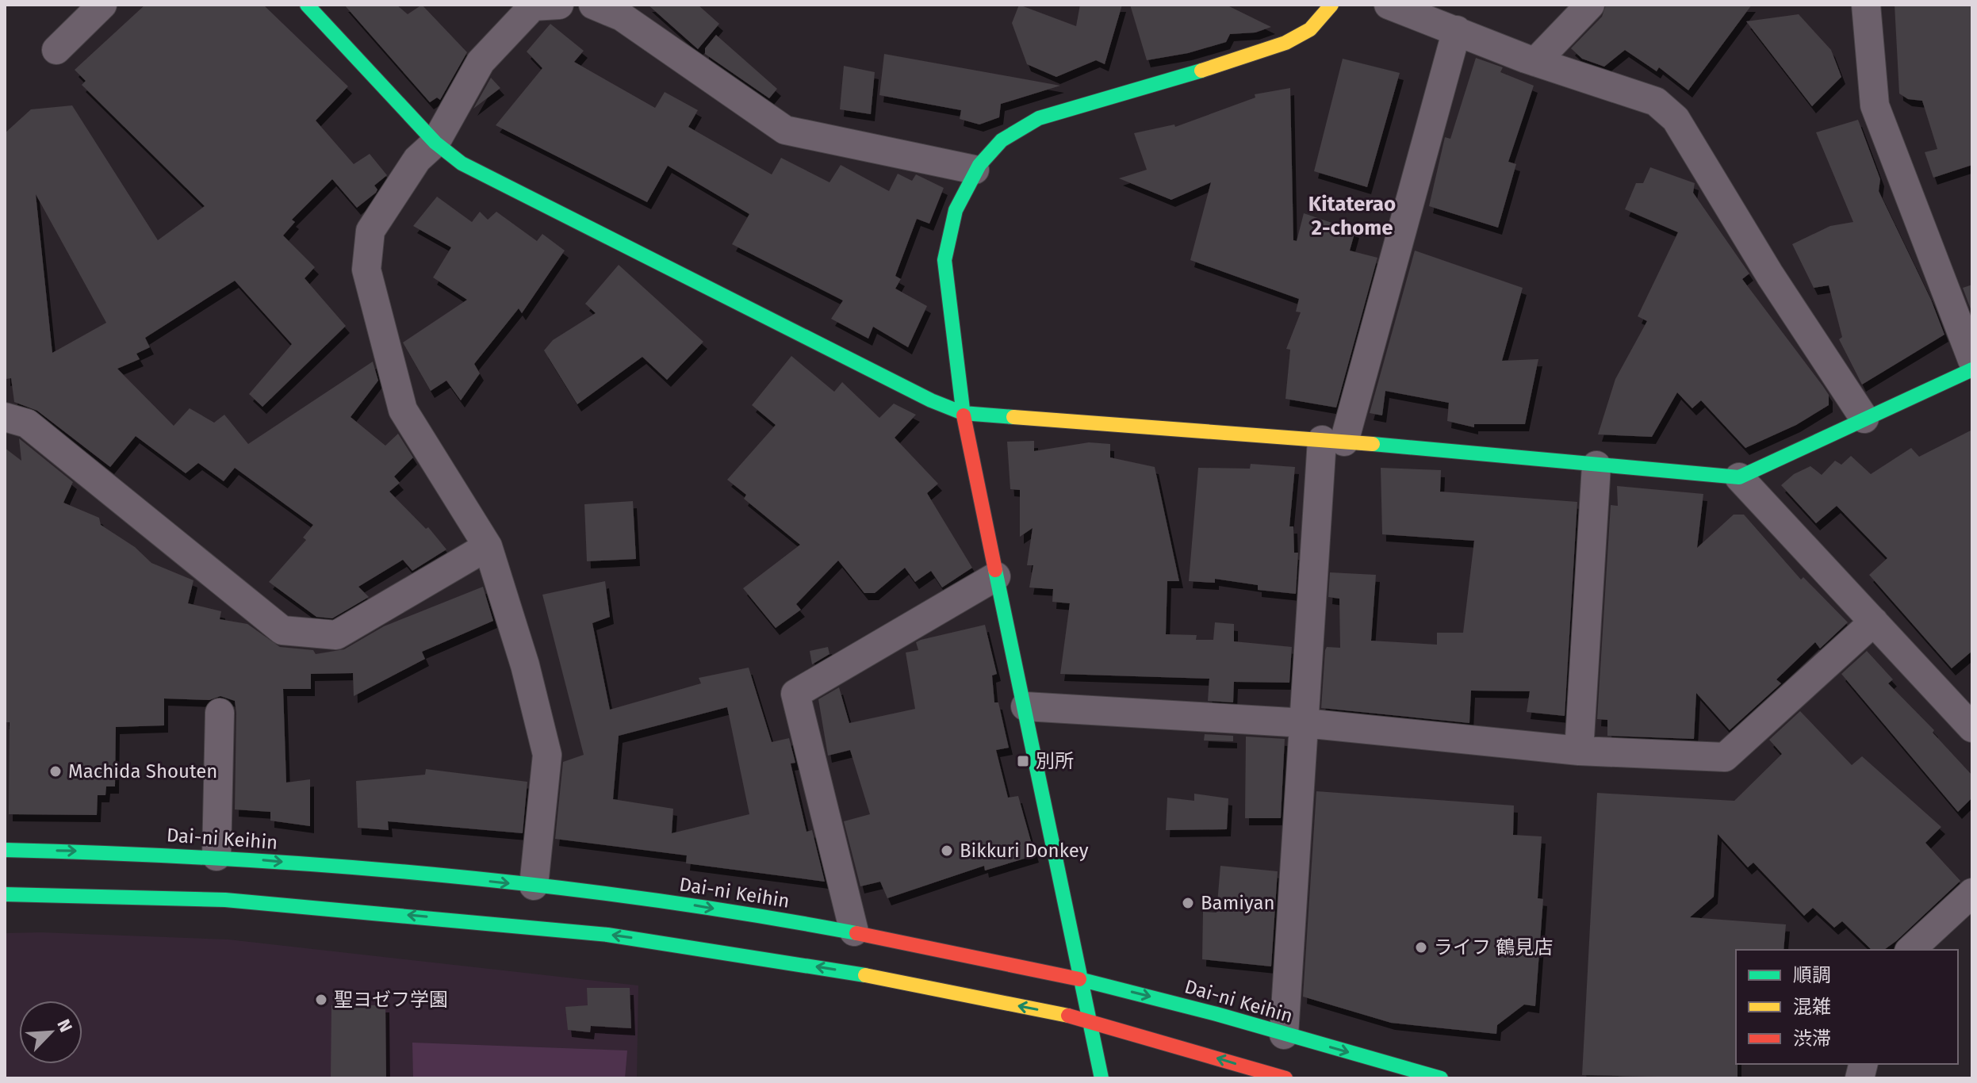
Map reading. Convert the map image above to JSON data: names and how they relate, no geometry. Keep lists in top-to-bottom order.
{
  "streets": {
    "main road": ["Dai-ni Keihin"]
  },
  "districts": ["Kitaterao 2-chome"],
  "places": {
    "transit": ["別所"],
    "other": [
      "Machida Shouten",
      "Bikkuri Donkey",
      "Bamiyan",
      "ライフ 鶴見店",
      "聖ヨゼフ学園"
    ]
  },
  "legend": ["順調", "混雑", "渋滞"],
  "north": "top right"
}
